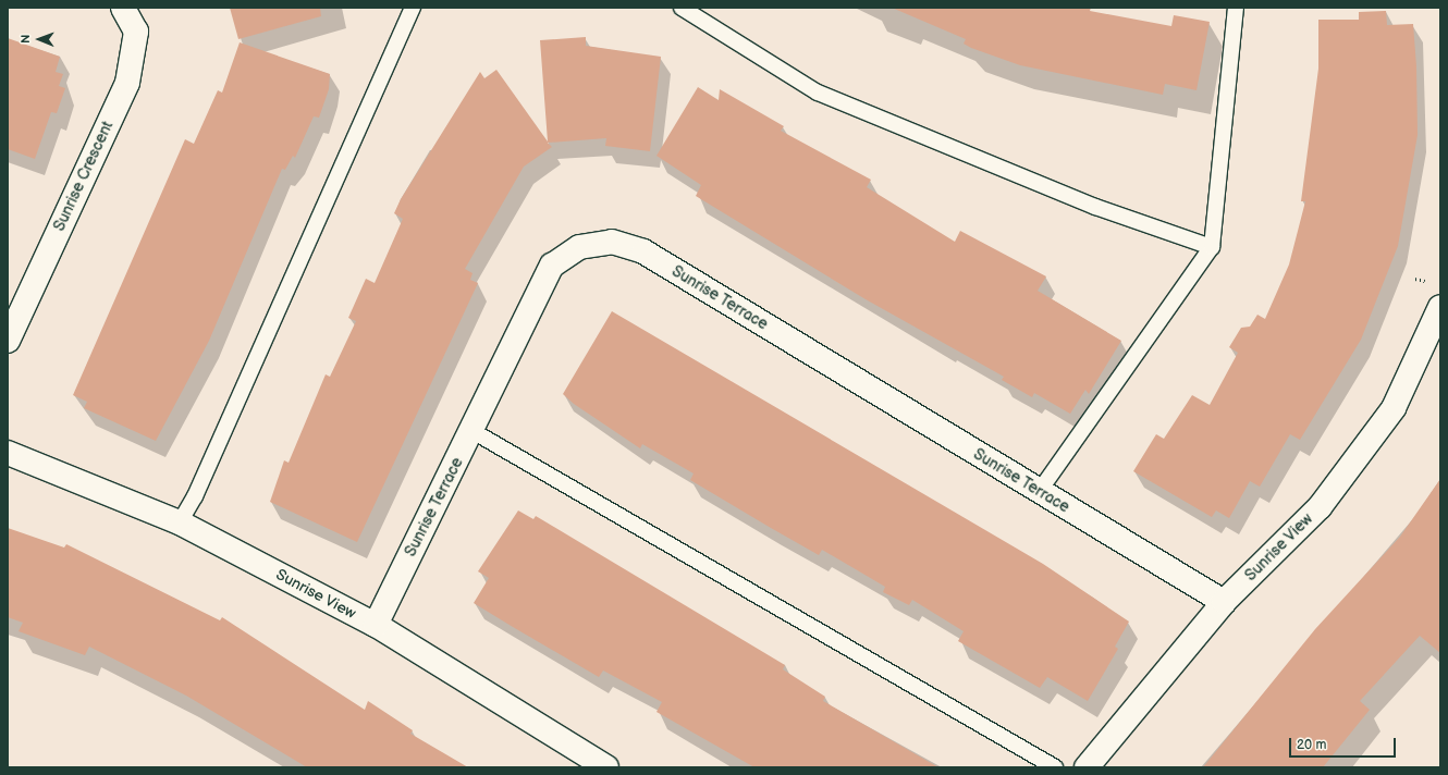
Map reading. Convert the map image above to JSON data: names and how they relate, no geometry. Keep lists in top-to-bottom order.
{
  "streets": {
    "street": ["Sunrise Crescent", "Sunrise Terrace", "Sunrise View"]
  },
  "crossings": [
    ["Sunrise Terrace", "Sunrise View"]
  ],
  "scale_bar": "20 m",
  "north": "left"
}
